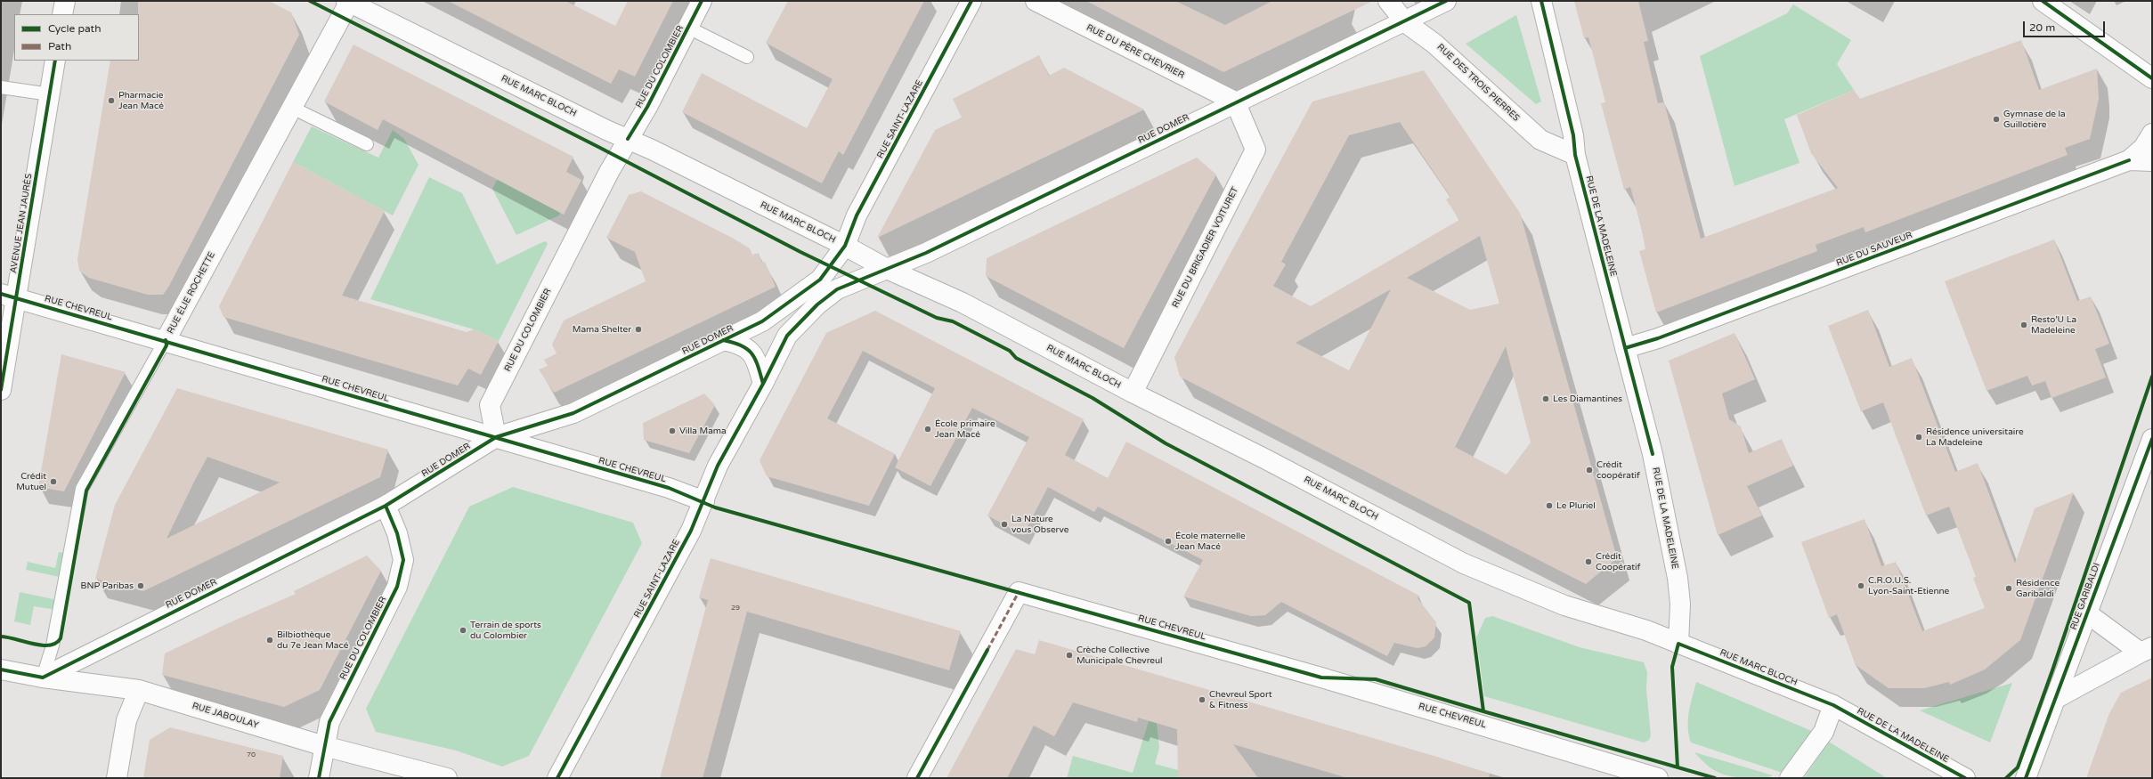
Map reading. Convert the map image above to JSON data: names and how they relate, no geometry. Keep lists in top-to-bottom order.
{
  "streets": {
    "street": [
      "RUE DU PÈRE CHEVRIER",
      "RUE DU COLOMBIER",
      "RUE DES TROIS PIERRES",
      "RUE MARC BLOCH",
      "RUE SAINT-LAZARE",
      "RUE DOMER",
      "AVENUE JEAN JAURÈS",
      "RUE DE LA MADELEINE",
      "RUE DU BRIGADIER VOITURET",
      "RUE DU SAUVEUR",
      "RUE ÉLIE ROCHETTE",
      "RUE CHEVREUL",
      "RUE GARIBALDI",
      "RUE JABOULAY"
    ]
  },
  "crossings": [
    ["RUE DU PÈRE CHEVRIER", "RUE DOMER"],
    ["RUE DU PÈRE CHEVRIER", "RUE DU BRIGADIER VOITURET"],
    ["RUE DU COLOMBIER", "RUE MARC BLOCH"],
    ["RUE DU COLOMBIER", "RUE DOMER"],
    ["RUE DU COLOMBIER", "RUE CHEVREUL"],
    ["RUE DU COLOMBIER", "RUE JABOULAY"],
    ["RUE DES TROIS PIERRES", "RUE DOMER"],
    ["RUE DES TROIS PIERRES", "RUE DE LA MADELEINE"],
    ["RUE MARC BLOCH", "RUE SAINT-LAZARE"],
    ["RUE MARC BLOCH", "RUE DOMER"],
    ["RUE MARC BLOCH", "RUE DE LA MADELEINE"],
    ["RUE MARC BLOCH", "RUE DU BRIGADIER VOITURET"],
    ["RUE MARC BLOCH", "RUE ÉLIE ROCHETTE"],
    ["RUE SAINT-LAZARE", "RUE DOMER"],
    ["RUE SAINT-LAZARE", "RUE CHEVREUL"],
    ["RUE DOMER", "RUE DU BRIGADIER VOITURET"],
    ["RUE DOMER", "RUE ÉLIE ROCHETTE"],
    ["RUE DOMER", "RUE CHEVREUL"],
    ["RUE DOMER", "RUE JABOULAY"],
    ["AVENUE JEAN JAURÈS", "RUE CHEVREUL"],
    ["RUE DE LA MADELEINE", "RUE DU SAUVEUR"],
    ["RUE ÉLIE ROCHETTE", "RUE CHEVREUL"],
    ["RUE ÉLIE ROCHETTE", "RUE JABOULAY"]
  ],
  "places": [
    "Pharmacie Jean Macé",
    "Gymnase de la Guillotière",
    "Resto’U La Madeleine",
    "Mama Shelter",
    "Les Diamantines",
    "École primaire Jean Macé",
    "Villa Mama",
    "Résidence universitaire La Madeleine",
    "Crédit coopératif",
    "Crédit Mutuel",
    "Le Pluriel",
    "La Nature vous Observe",
    "École maternelle Jean Macé",
    "Crédit Coopératif",
    "BNP Paribas",
    "C.R.O.U.S. Lyon-Saint-Etienne",
    "Résidence Garibaldi",
    "Terrain de sports du Colombier",
    "Bilbiothèque du 7e Jean Macé",
    "Crèche Collective Municipale Chevreul",
    "Chevreul Sport & Fitness"
  ],
  "house_numbers": ["29", "70"],
  "legend": ["Cycle path", "Path"],
  "scale_bar": "20 m"
}
